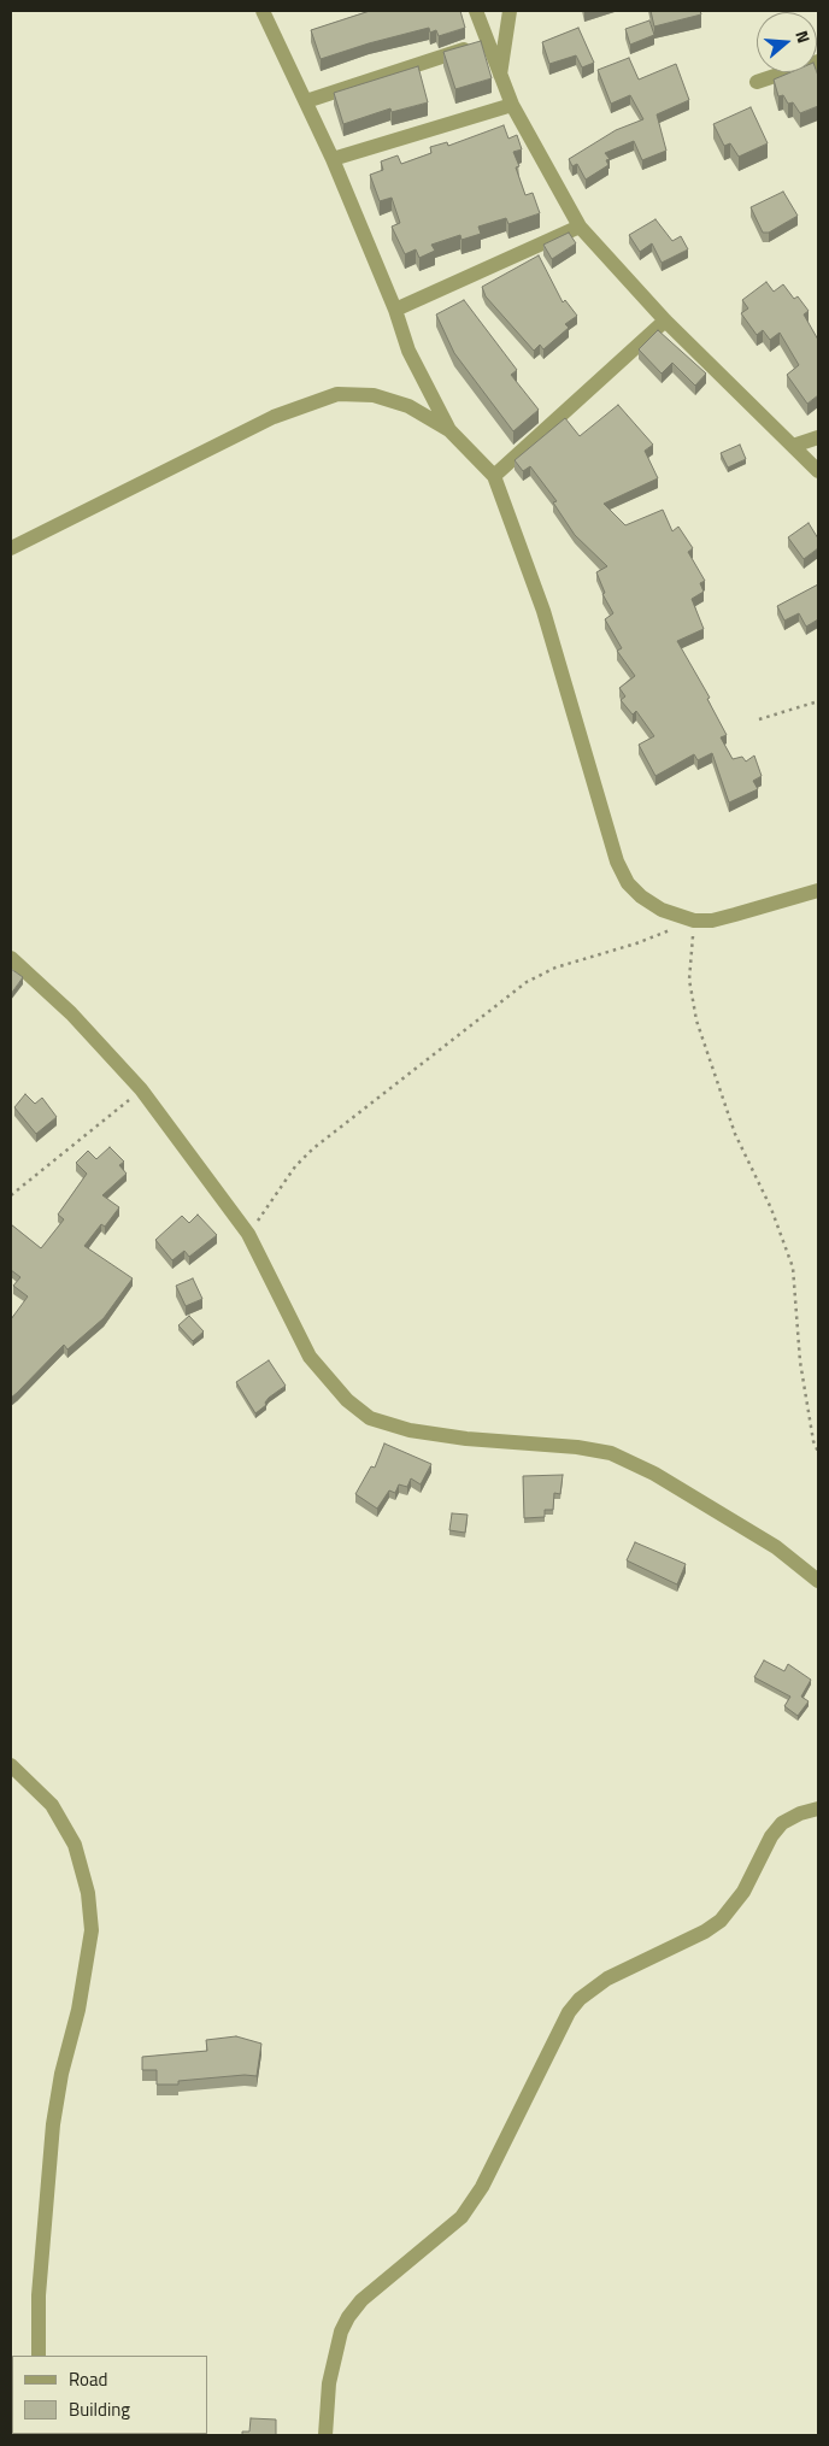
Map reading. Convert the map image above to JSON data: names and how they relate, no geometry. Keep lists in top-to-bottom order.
{
  "legend": ["Road", "Building"],
  "north": "right"
}
